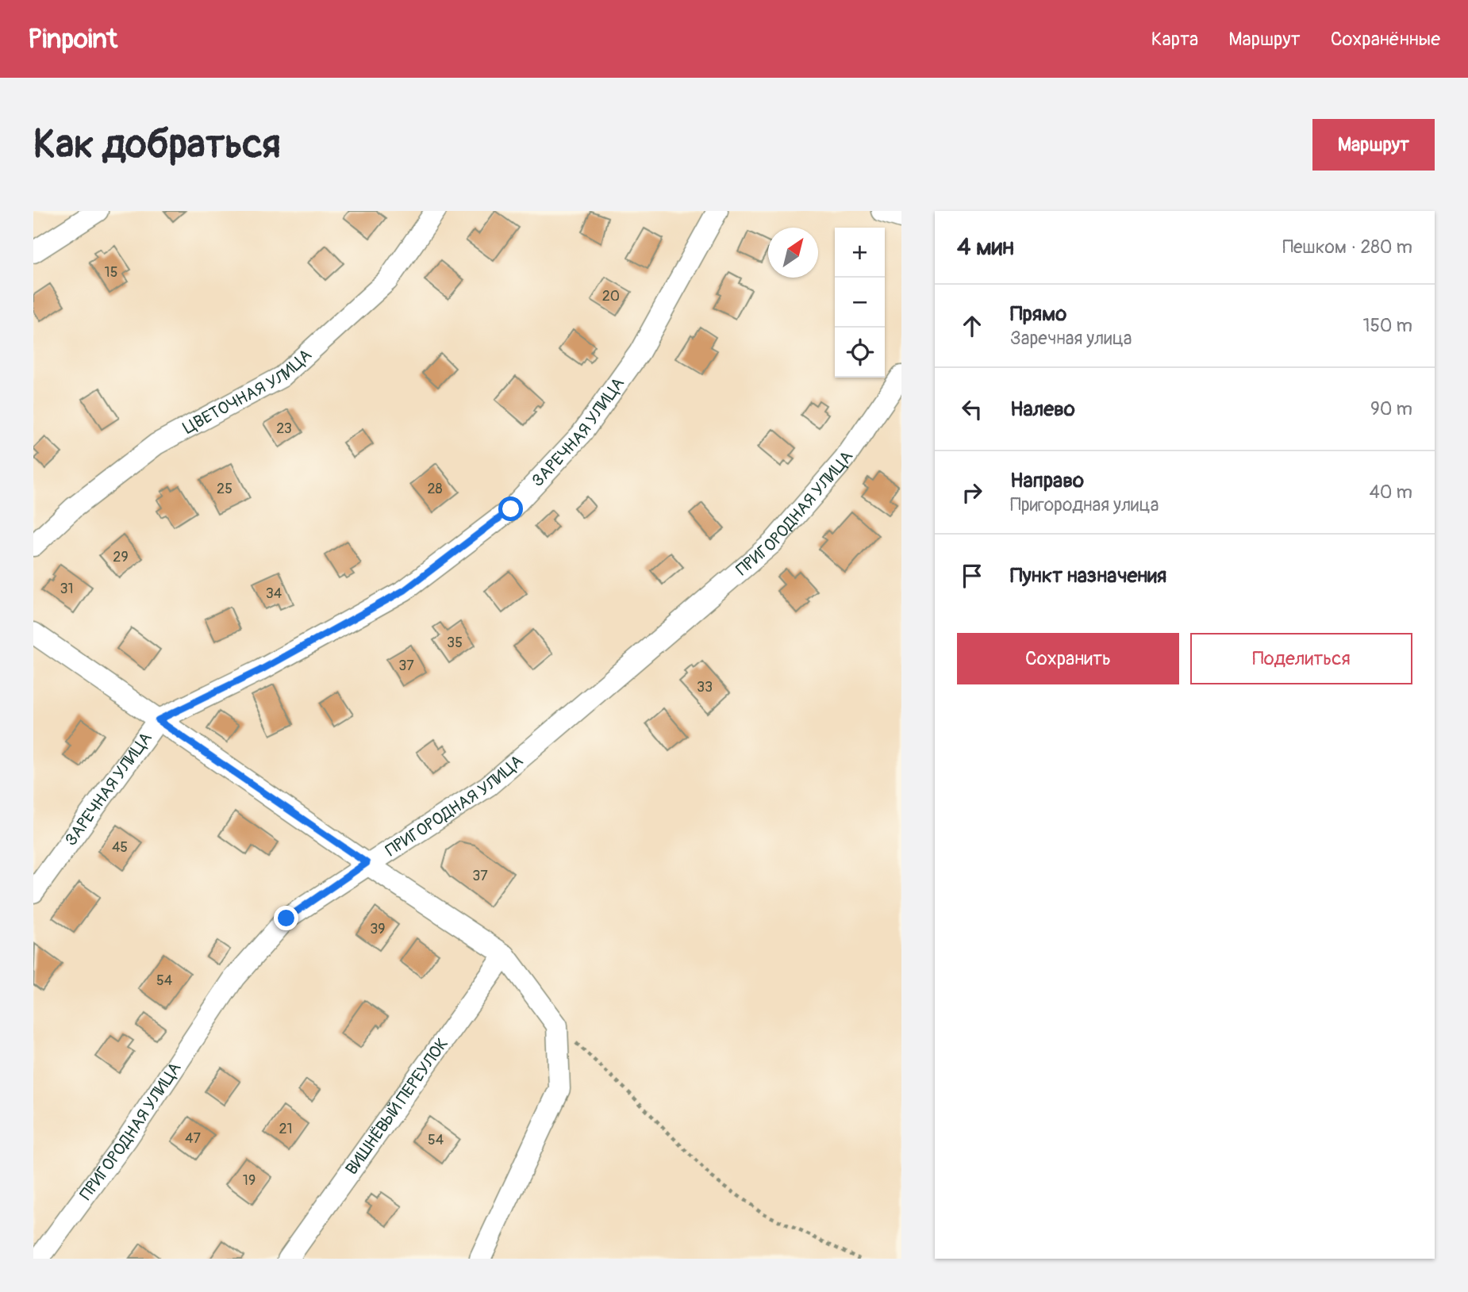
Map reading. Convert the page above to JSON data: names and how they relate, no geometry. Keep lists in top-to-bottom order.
{
  "streets": {
    "street": [
      "ЦВЕТОЧНАЯ УЛИЦА",
      "ЗАРЕЧНАЯ УЛИЦА",
      "ПРИГОРОДНАЯ УЛИЦА",
      "ВИШНЁВЫЙ ПЕРЕУЛОК"
    ]
  },
  "house_numbers": [
    "15",
    "20",
    "23",
    "25",
    "28",
    "29",
    "31",
    "34",
    "35",
    "37",
    "33",
    "45",
    "37",
    "39",
    "54",
    "21",
    "47",
    "54",
    "19"
  ],
  "north": "top right",
  "page": {
    "header": "Pinpoint",
    "nav": ["Карта", "Маршрут", "Сохранённые"],
    "buttons": [
      "Маршрут",
      ["Сохранить", "Поделиться"]
    ],
    "title": "Как добраться",
    "heading": ["4 мин", "Пешком · 280 m"],
    "map_buttons": ["+", "−"],
    "list": [
      ["Прямо", "Заречная улица", "150 m"],
      ["Налево", "90 m"],
      ["Направо", "Пригородная улица", "40 m"],
      "Пункт назначения"
    ]
  }
}
